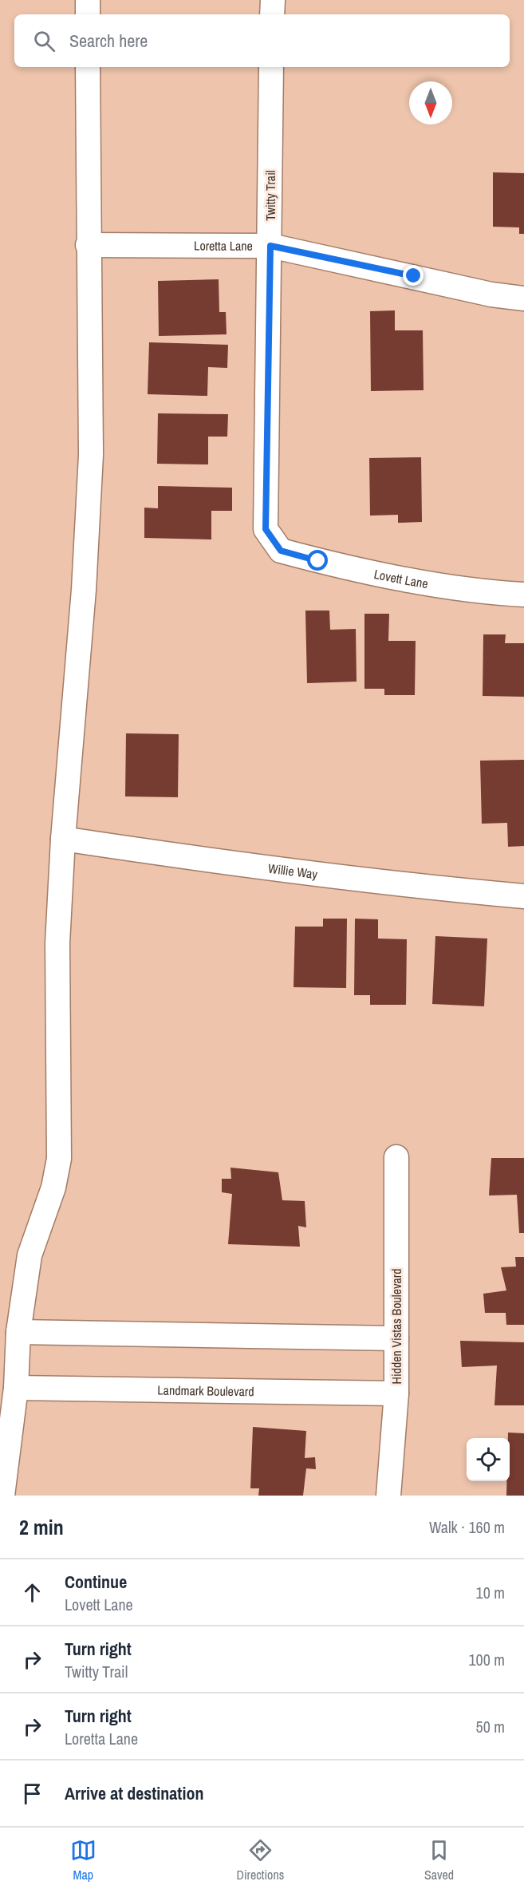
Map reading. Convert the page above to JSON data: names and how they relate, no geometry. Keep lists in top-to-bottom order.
{
  "streets": {
    "street": [
      "Twitty Trail",
      "Loretta Lane",
      "Lovett Lane",
      "Willie Way",
      "Hidden Vistas Boulevard",
      "Landmark Boulevard"
    ]
  },
  "crossings": [
    ["Twitty Trail", "Loretta Lane"],
    ["Twitty Trail", "Lovett Lane"],
    ["Hidden Vistas Boulevard", "Landmark Boulevard"]
  ],
  "north": "bottom",
  "page": {
    "search": "Search here",
    "heading": ["2 min", "Walk · 160 m"],
    "list": [
      ["Continue", "Lovett Lane", "10 m"],
      ["Turn right", "Twitty Trail", "100 m"],
      ["Turn right", "Loretta Lane", "50 m"],
      "Arrive at destination"
    ],
    "nav": ["Map", "Directions", "Saved"]
  }
}
